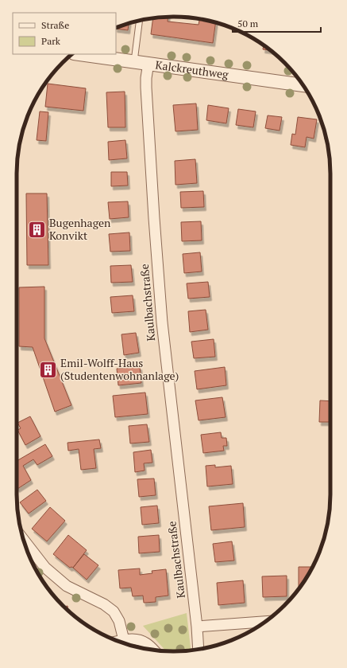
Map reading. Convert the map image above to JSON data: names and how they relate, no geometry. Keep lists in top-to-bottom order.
{
  "streets": {
    "street": ["Kalckreuthweg", "Kaulbachstraße"]
  },
  "crossings": [
    ["Kalckreuthweg", "Kaulbachstraße"]
  ],
  "places": {
    "building": ["Bugenhagen Konvikt", "Emil-Wolff-Haus (Studentenwohnanlage)"]
  },
  "legend": ["Straße", "Park"],
  "scale_bar": "50 m"
}
